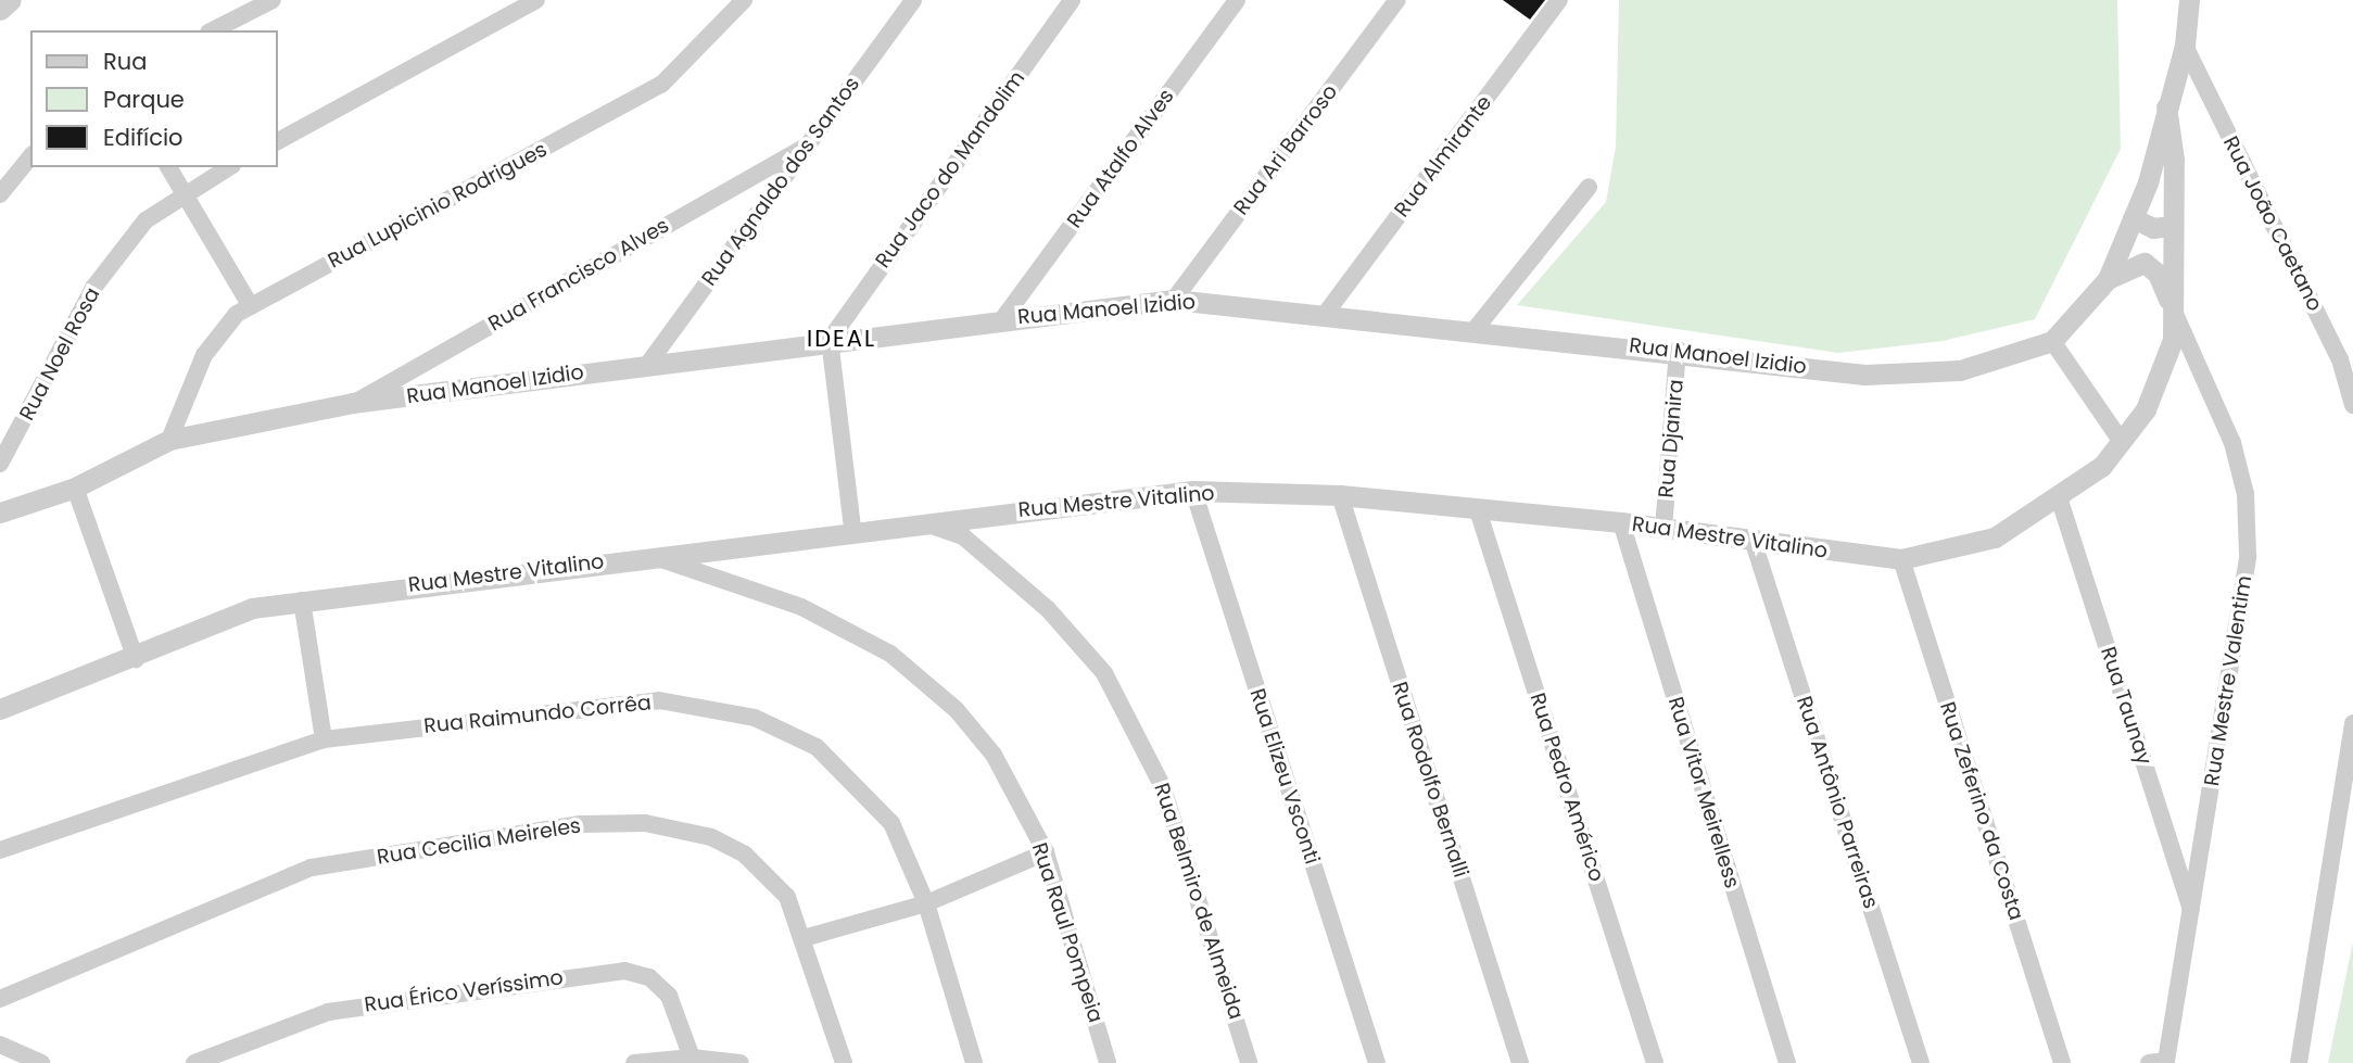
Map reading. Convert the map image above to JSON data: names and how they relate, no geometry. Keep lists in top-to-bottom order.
{
  "streets": {
    "street": [
      "Rua Ari Barroso",
      "Rua Almirante",
      "Rua Atalfo Alves",
      "Rua Jaco do Mandolim",
      "Rua Agnaldo dos Santos",
      "Rua Lupicinio Rodrigues",
      "Rua João Caetano",
      "Rua Francisco Alves",
      "Rua Manoel Izidio",
      "Rua Noel Rosa",
      "Rua Djanira",
      "Rua Mestre Vitalino",
      "Rua Mestre Valentim",
      "Rua Taunay",
      "Rua Raimundo Corrêa",
      "Rua Elizeu Vsconti",
      "Rua Rodolfo Bernalli",
      "Rua Pedro Américo",
      "Rua Vitor Meirelless",
      "Rua Antônio Parreiras",
      "Rua Zeferino da Costa",
      "Rua Cecilia Meireles",
      "Rua Belmiro de Almeida",
      "Rua Raul Pompeia",
      "Rua Érico Veríssimo"
    ]
  },
  "crossings": [
    ["Rua Ari Barroso", "Rua Manoel Izidio"],
    ["Rua Almirante", "Rua Manoel Izidio"],
    ["Rua Atalfo Alves", "Rua Manoel Izidio"],
    ["Rua Jaco do Mandolim", "Rua Manoel Izidio"],
    ["Rua Agnaldo dos Santos", "Rua Francisco Alves"],
    ["Rua Agnaldo dos Santos", "Rua Manoel Izidio"],
    ["Rua Lupicinio Rodrigues", "Rua Manoel Izidio"],
    ["Rua Francisco Alves", "Rua Manoel Izidio"],
    ["Rua Manoel Izidio", "Rua Djanira"],
    ["Rua Djanira", "Rua Mestre Vitalino"],
    ["Rua Mestre Vitalino", "Rua Mestre Valentim"],
    ["Rua Mestre Vitalino", "Rua Taunay"],
    ["Rua Mestre Vitalino", "Rua Elizeu Vsconti"],
    ["Rua Mestre Vitalino", "Rua Rodolfo Bernalli"],
    ["Rua Mestre Vitalino", "Rua Pedro Américo"],
    ["Rua Mestre Vitalino", "Rua Vitor Meirelless"],
    ["Rua Mestre Vitalino", "Rua Antônio Parreiras"],
    ["Rua Mestre Vitalino", "Rua Zeferino da Costa"],
    ["Rua Mestre Vitalino", "Rua Belmiro de Almeida"],
    ["Rua Mestre Vitalino", "Rua Raul Pompeia"],
    ["Rua Mestre Valentim", "Rua Taunay"]
  ],
  "districts": ["IDEAL"],
  "legend": ["Rua", "Parque", "Edifício"]
}
